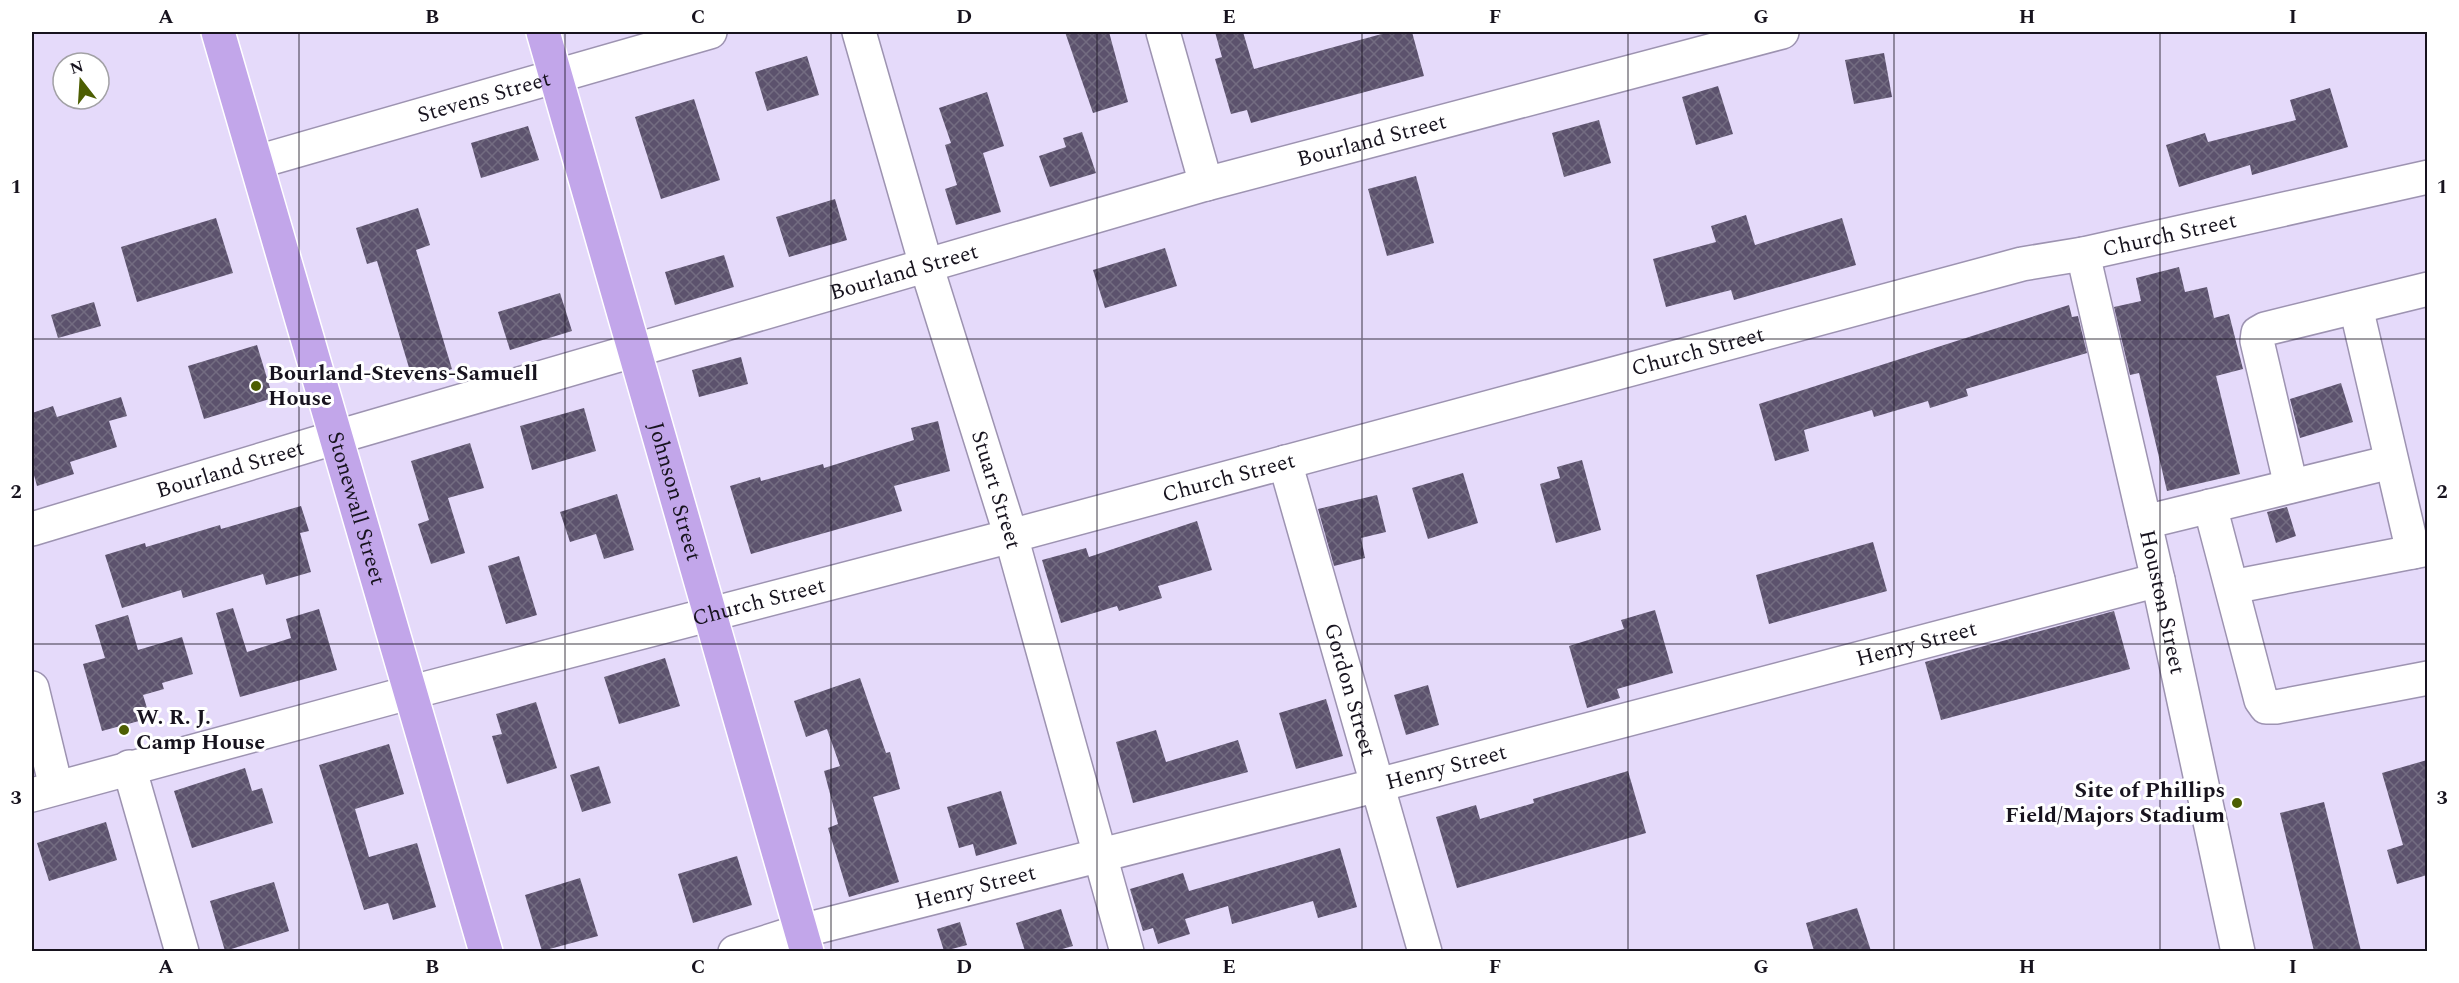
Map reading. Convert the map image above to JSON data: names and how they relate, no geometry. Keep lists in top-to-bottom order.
{
  "streets": {
    "main road": ["Johnson Street", "Stonewall Street"],
    "street": [
      "Stevens Street",
      "Bourland Street",
      "Church Street",
      "Stuart Street",
      "Houston Street",
      "Henry Street",
      "Gordon Street"
    ]
  },
  "crossings": [
    ["Stevens Street", "Johnson Street"],
    ["Stevens Street", "Stonewall Street"],
    ["Bourland Street", "Stuart Street"],
    ["Bourland Street", "Johnson Street"],
    ["Bourland Street", "Stonewall Street"],
    ["Church Street", "Stuart Street"],
    ["Church Street", "Johnson Street"],
    ["Church Street", "Stonewall Street"],
    ["Church Street", "Houston Street"],
    ["Church Street", "Gordon Street"],
    ["Stuart Street", "Henry Street"],
    ["Johnson Street", "Henry Street"],
    ["Houston Street", "Henry Street"],
    ["Henry Street", "Gordon Street"]
  ],
  "places": ["Bourland-Stevens-Samuell House", "W. R. J. Camp House", "Site of Phillips Field/Majors Stadium"],
  "north": "top",
  "grid": {
    "columns": [
      "A",
      "B",
      "C",
      "D",
      "E",
      "F",
      "G",
      "H",
      "I"
    ],
    "rows": ["1", "2", "3"]
  }
}
